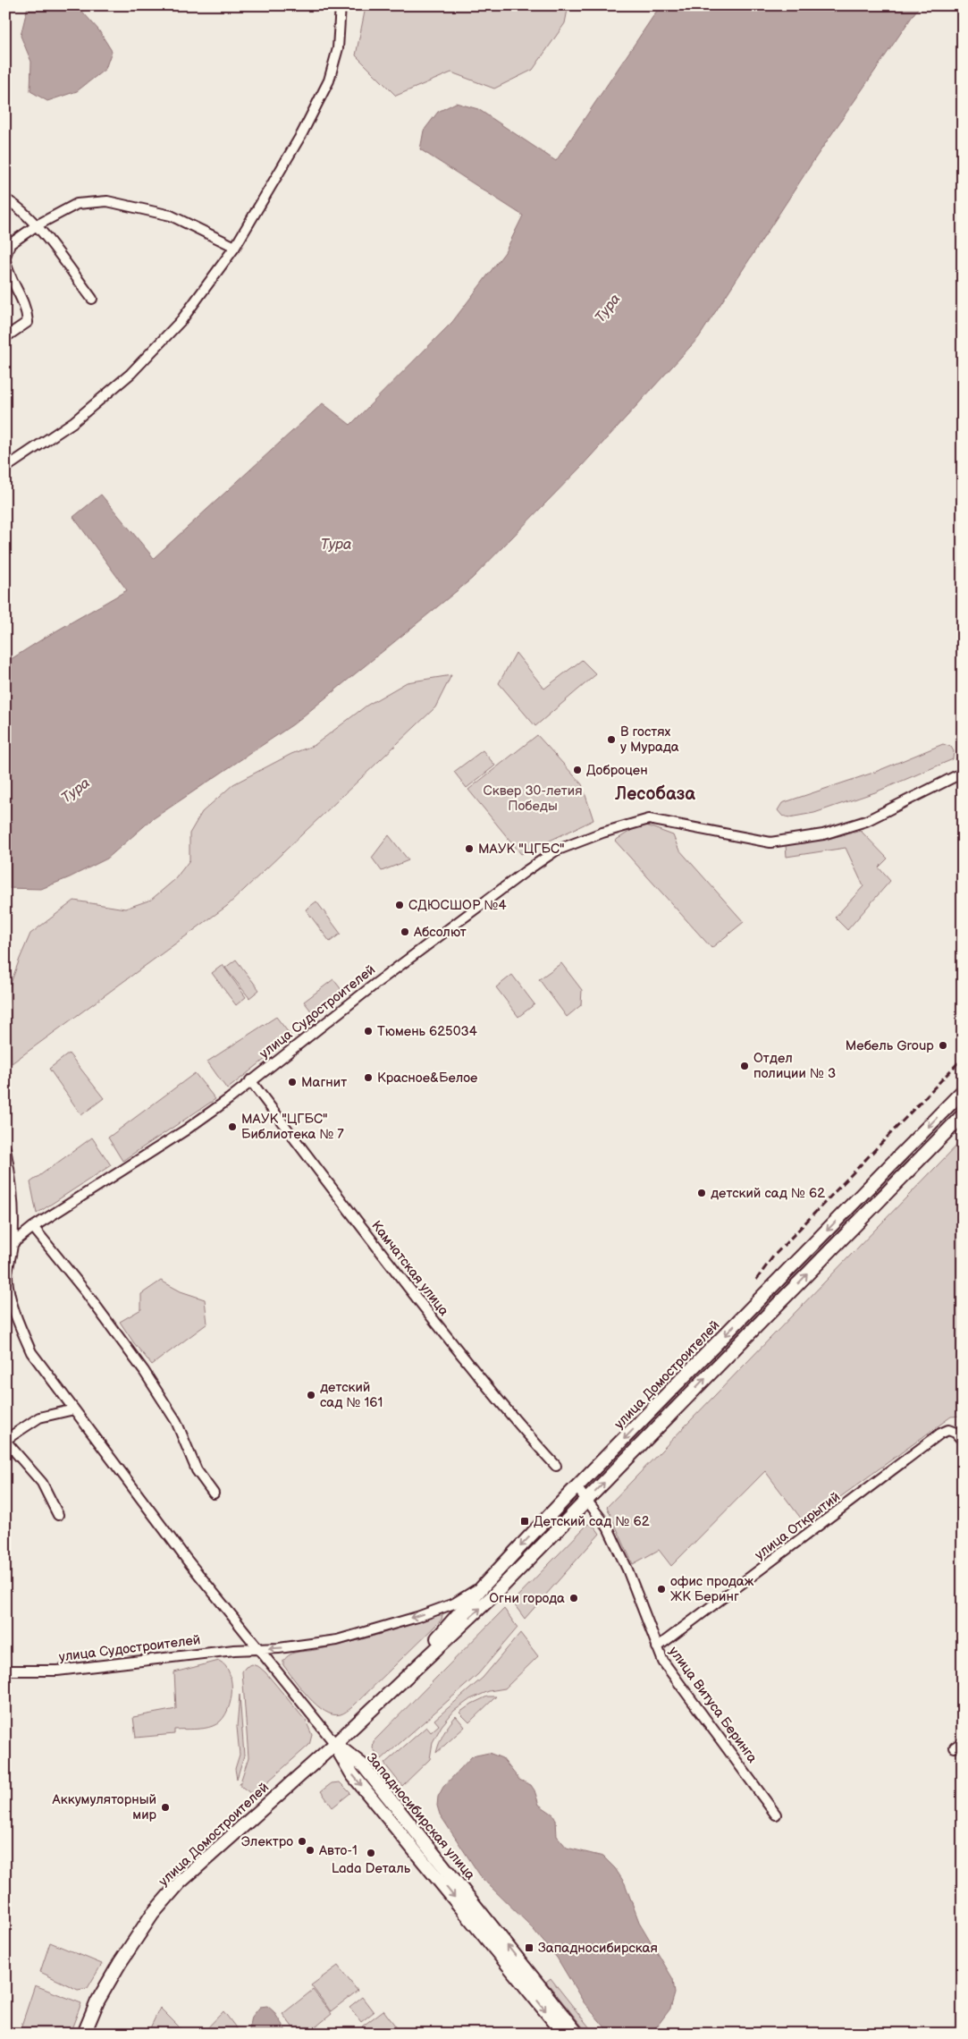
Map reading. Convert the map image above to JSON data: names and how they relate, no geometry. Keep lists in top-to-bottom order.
{
  "streets": {
    "main road": ["улица Домостроителей", "Западносибирская улица"],
    "street": [
      "улица Судостроителей",
      "Камчатская улица",
      "улица Открытий",
      "улица Витуса Беринга"
    ]
  },
  "crossings": [
    ["улица Судостроителей", "Камчатская улица"],
    ["улица Судостроителей", "улица Домостроителей"],
    ["улица Домостроителей", "улица Витуса Беринга"],
    ["улица Домостроителей", "Западносибирская улица"],
    ["улица Открытий", "улица Витуса Беринга"]
  ],
  "districts": ["Лесобаза"],
  "water": ["Тура"],
  "parks": ["Сквер 30-летия Победы"],
  "places": {
    "other": [
      "В гостях у Мурада",
      "Доброцен",
      "МАУК \"ЦГБС\"",
      "СДЮСШОР №4",
      "Абсолют",
      "Тюмень 625034",
      "Мебель Group",
      "Отдел полиции № 3",
      "Красное&Белое",
      "Магнит",
      "МАУК \"ЦГБС\" Библиотека № 7",
      "детский сад № 62",
      "детский сад № 161",
      "офис продаж ЖК Беринг",
      "Огни города",
      "Аккумуляторный мир",
      "Электро",
      "Авто-1",
      "Lada Dеталь"
    ],
    "transit": ["Детский сад № 62", "Западносибирская"]
  }
}
